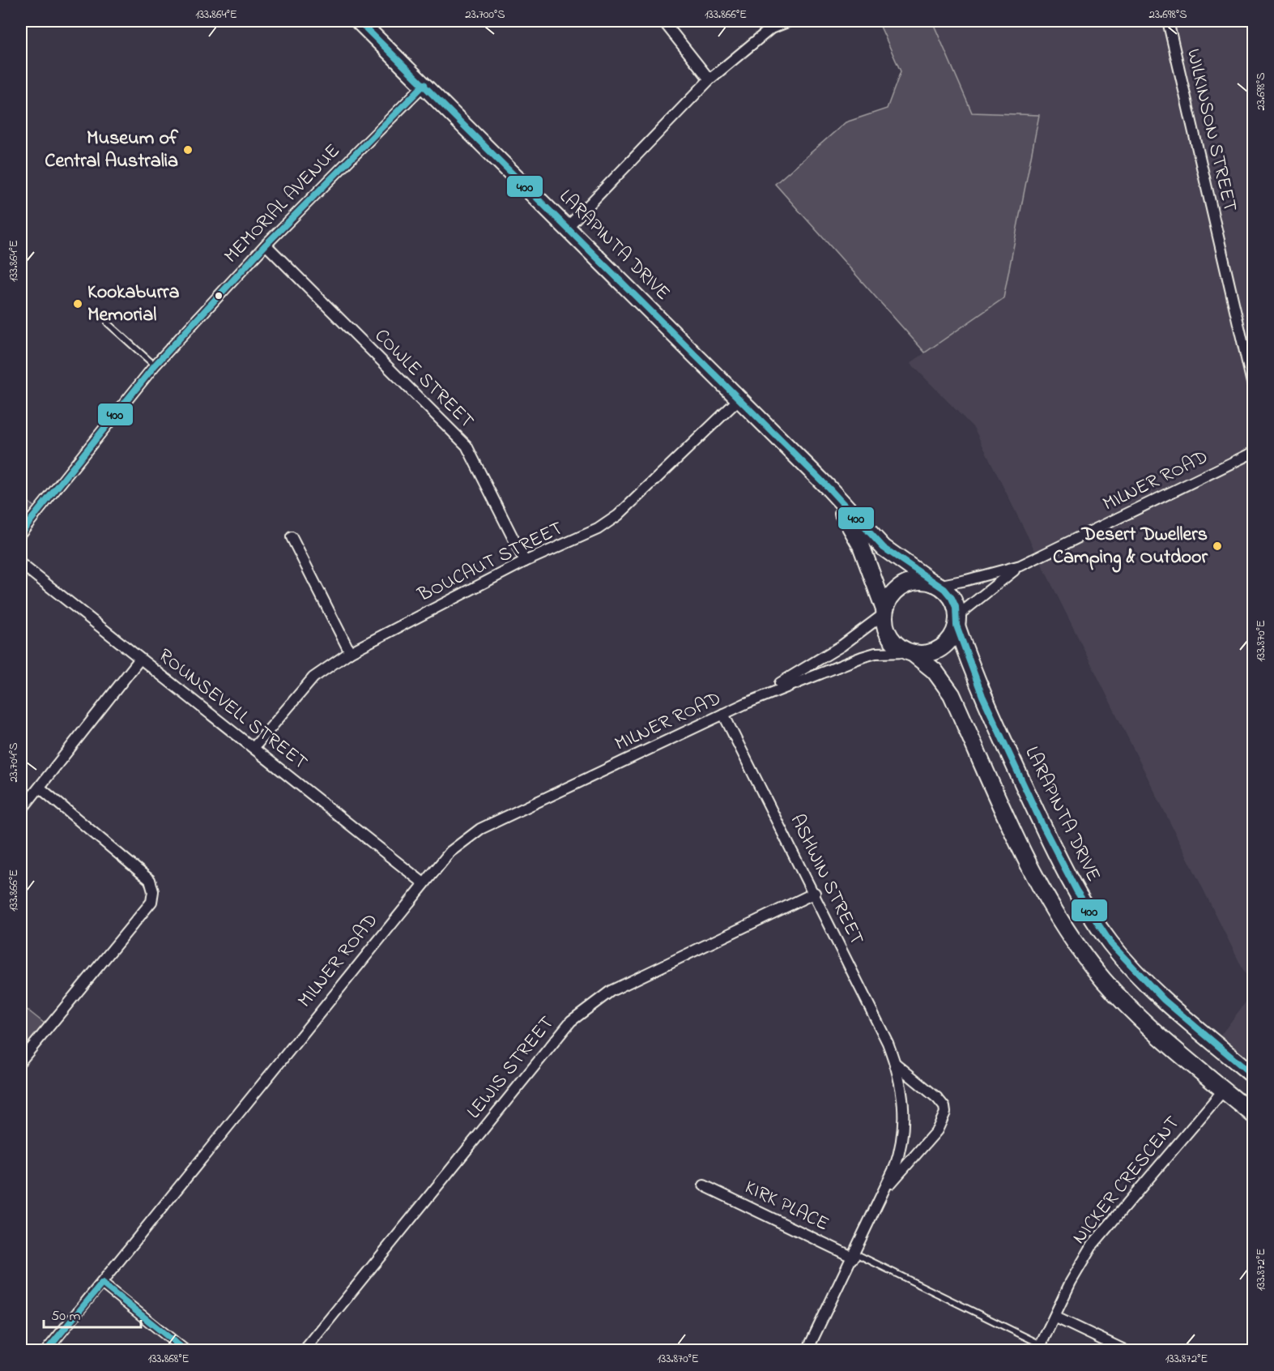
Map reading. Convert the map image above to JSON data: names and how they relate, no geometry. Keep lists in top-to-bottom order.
{
  "streets": {
    "main road": ["LARAPINTA DRIVE"],
    "street": [
      "WILKINSON STREET",
      "MEMORIAL AVENUE",
      "COWLE STREET",
      "MILNER ROAD",
      "BOUCAUT STREET",
      "ROUNSEVELL STREET",
      "ASHWIN STREET",
      "LEWIS STREET",
      "NICKER CRESCENT",
      "KIRK PLACE"
    ]
  },
  "crossings": [
    ["MEMORIAL AVENUE", "LARAPINTA DRIVE"],
    ["MEMORIAL AVENUE", "COWLE STREET"],
    ["LARAPINTA DRIVE", "MILNER ROAD"],
    ["LARAPINTA DRIVE", "BOUCAUT STREET"],
    ["COWLE STREET", "BOUCAUT STREET"],
    ["MILNER ROAD", "ROUNSEVELL STREET"],
    ["MILNER ROAD", "ASHWIN STREET"],
    ["BOUCAUT STREET", "ROUNSEVELL STREET"],
    ["ASHWIN STREET", "LEWIS STREET"],
    ["ASHWIN STREET", "KIRK PLACE"]
  ],
  "places": ["Museum of Central Australia", "Kookaburra Memorial", "Desert Dwellers Camping & Outdoor"],
  "lines": ["transit line 400"],
  "scale_bar": "50 m",
  "coordinates": [
    "133.864°E",
    "23.700°S",
    "133.866°E",
    "23.698°S",
    "133.870°E",
    "23.704°S",
    "133.872°E",
    "133.868°E"
  ]
}
